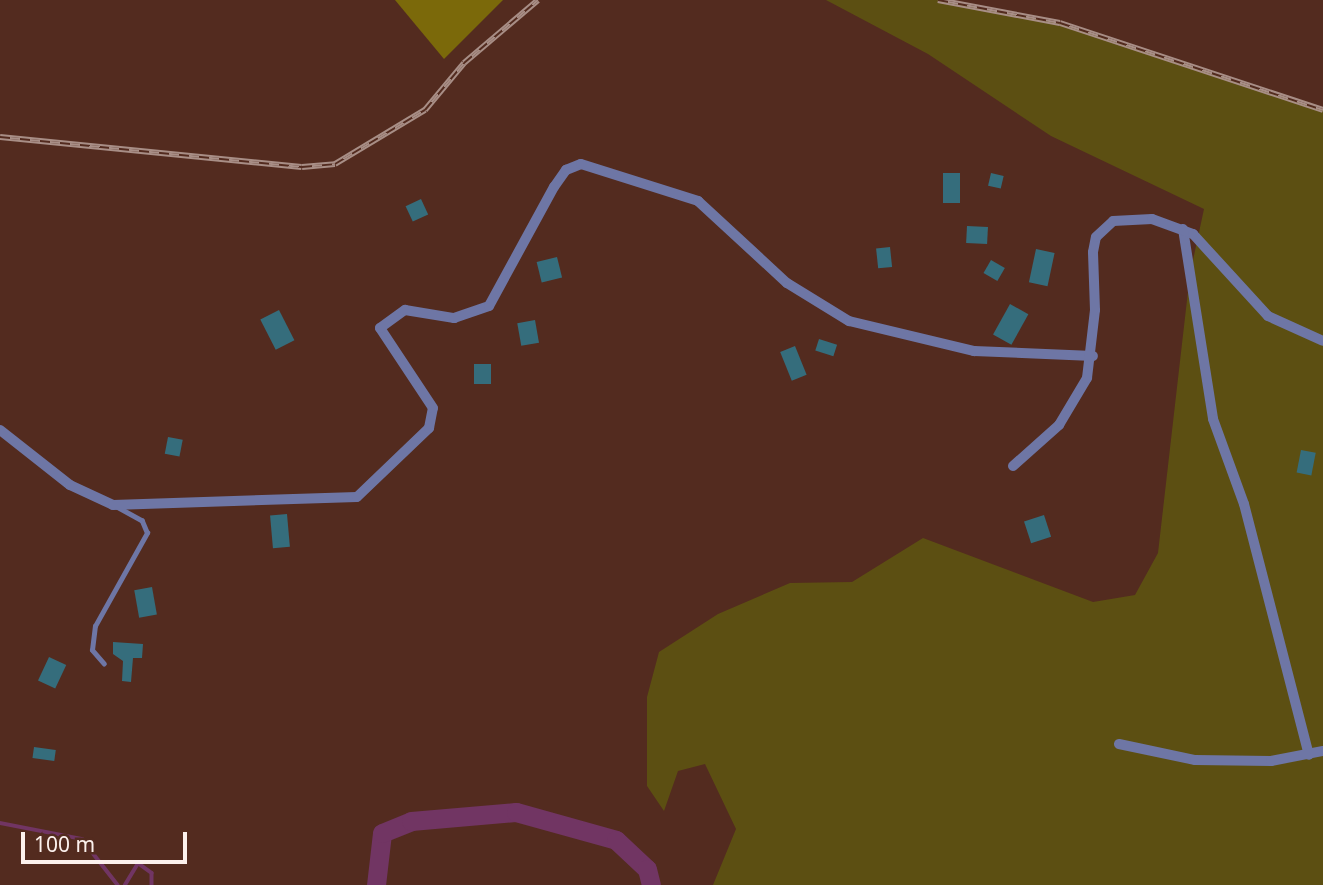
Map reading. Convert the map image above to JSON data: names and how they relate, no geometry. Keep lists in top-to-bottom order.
{
  "scale_bar": "100 m"
}
